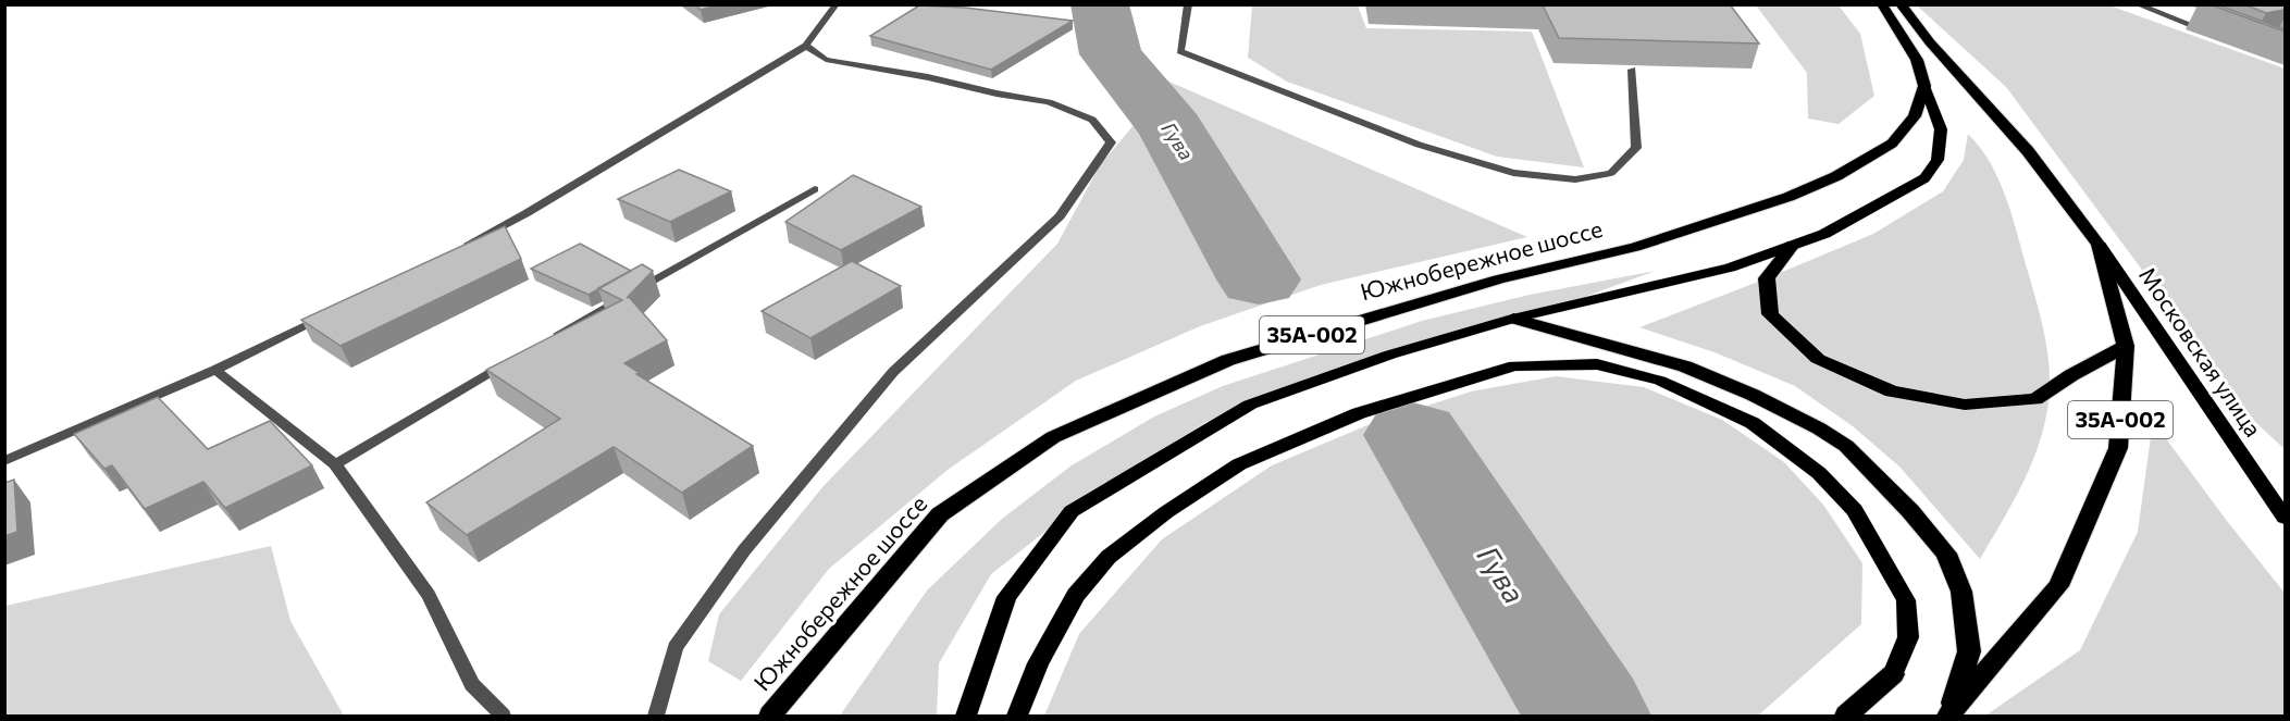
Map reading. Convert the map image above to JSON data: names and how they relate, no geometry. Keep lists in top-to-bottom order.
{
  "streets": {
    "highway": ["Южнобережное шоссе", "35А-002"],
    "main road": ["Московская улица"]
  },
  "crossings": [
    ["35А-002", "Московская улица"]
  ],
  "water": ["Гува"]
}
